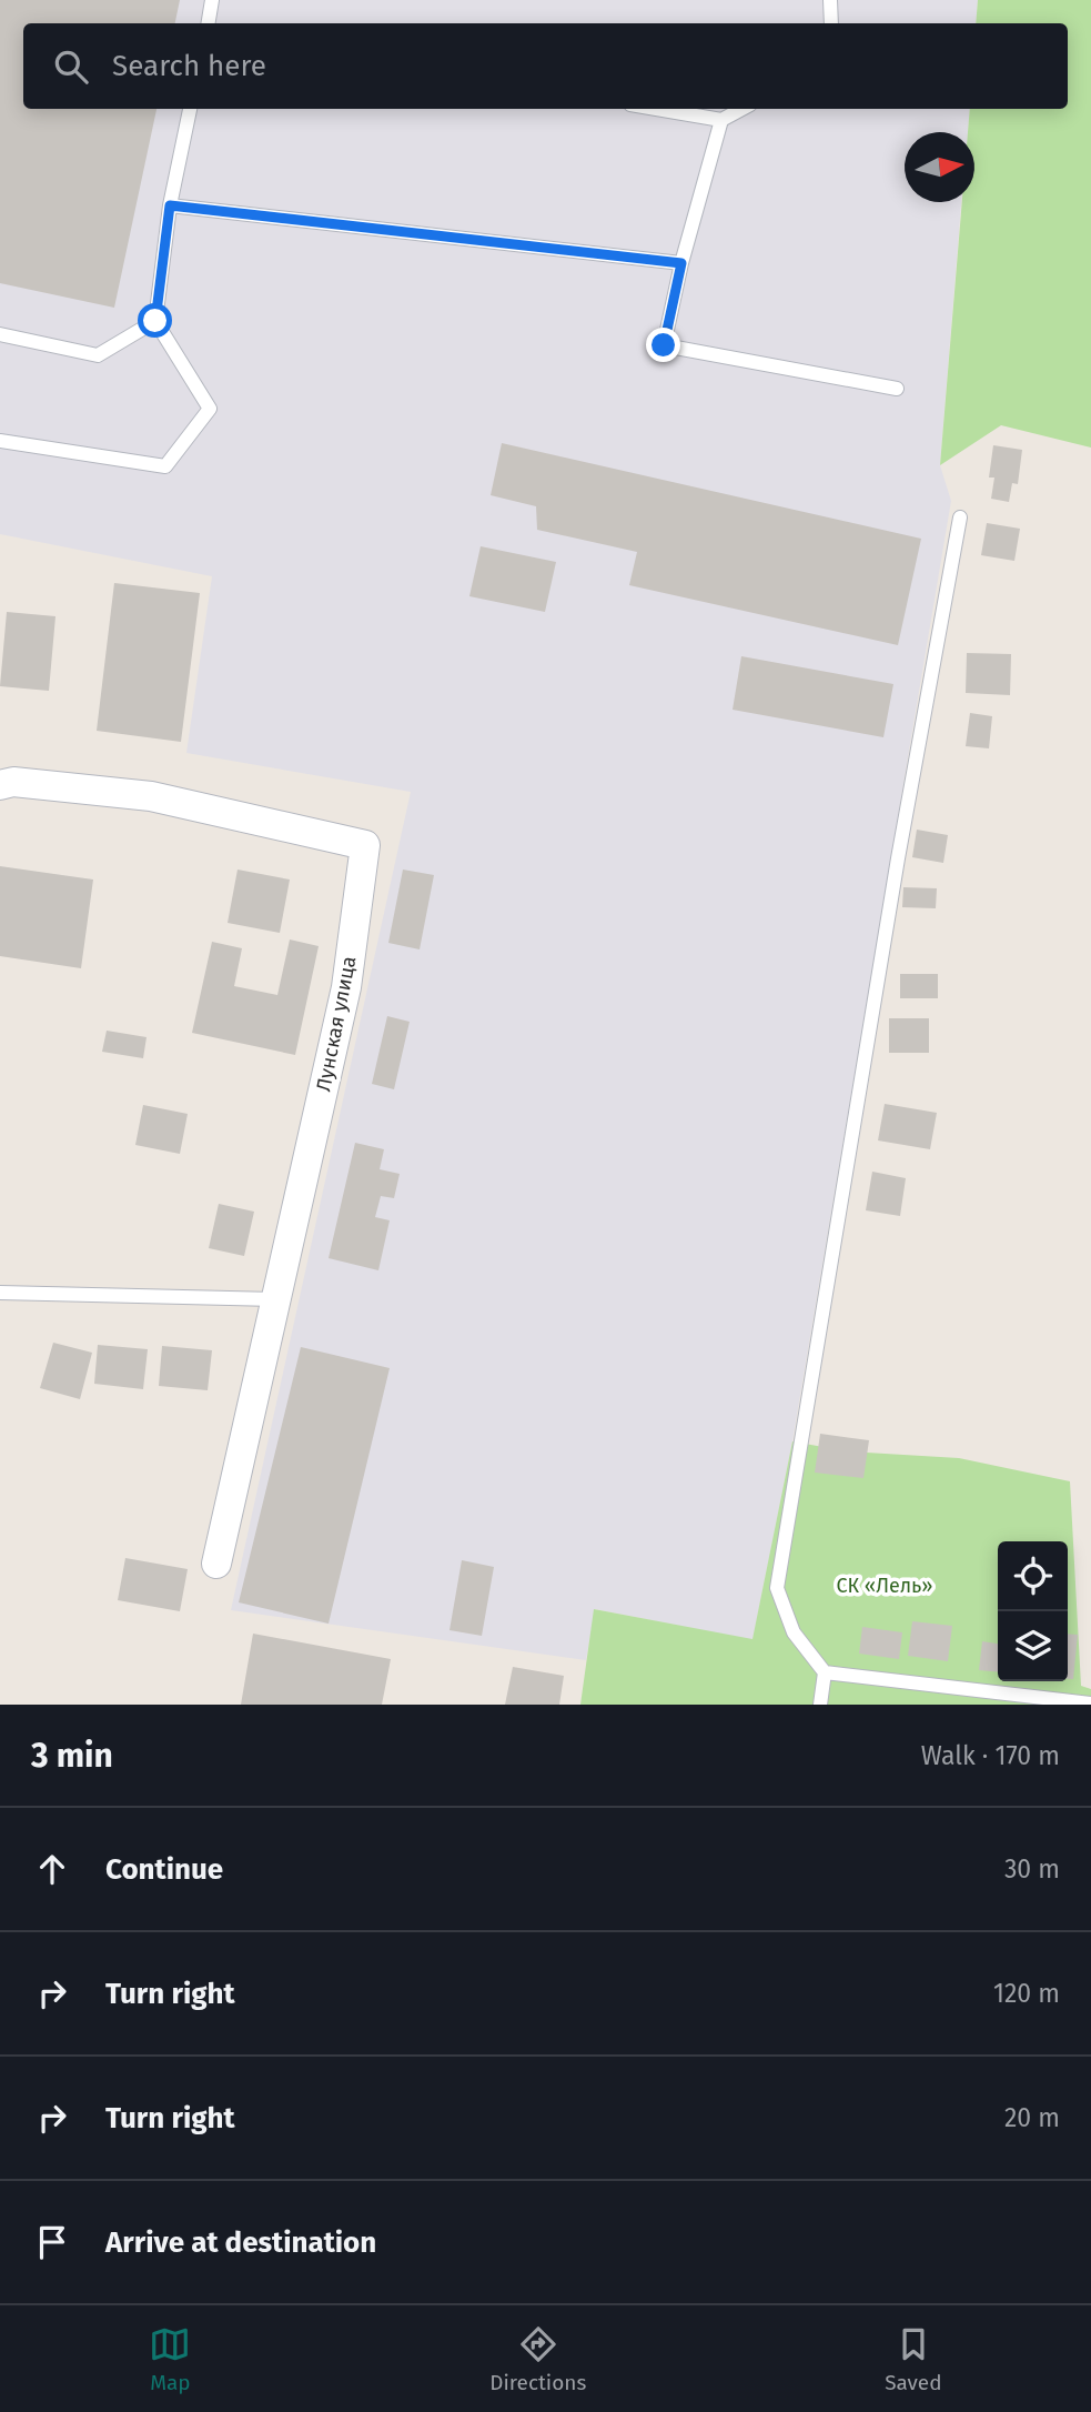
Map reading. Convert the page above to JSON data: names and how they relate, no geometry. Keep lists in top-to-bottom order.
{
  "streets": {
    "street": ["Лунская улица"]
  },
  "parks": ["СК «Лель»"],
  "north": "right",
  "page": {
    "search": "Search here",
    "heading": ["3 min", "Walk · 170 m"],
    "list": [
      ["Continue", "30 m"],
      ["Turn right", "120 m"],
      ["Turn right", "20 m"],
      "Arrive at destination"
    ],
    "nav": ["Map", "Directions", "Saved"]
  }
}
